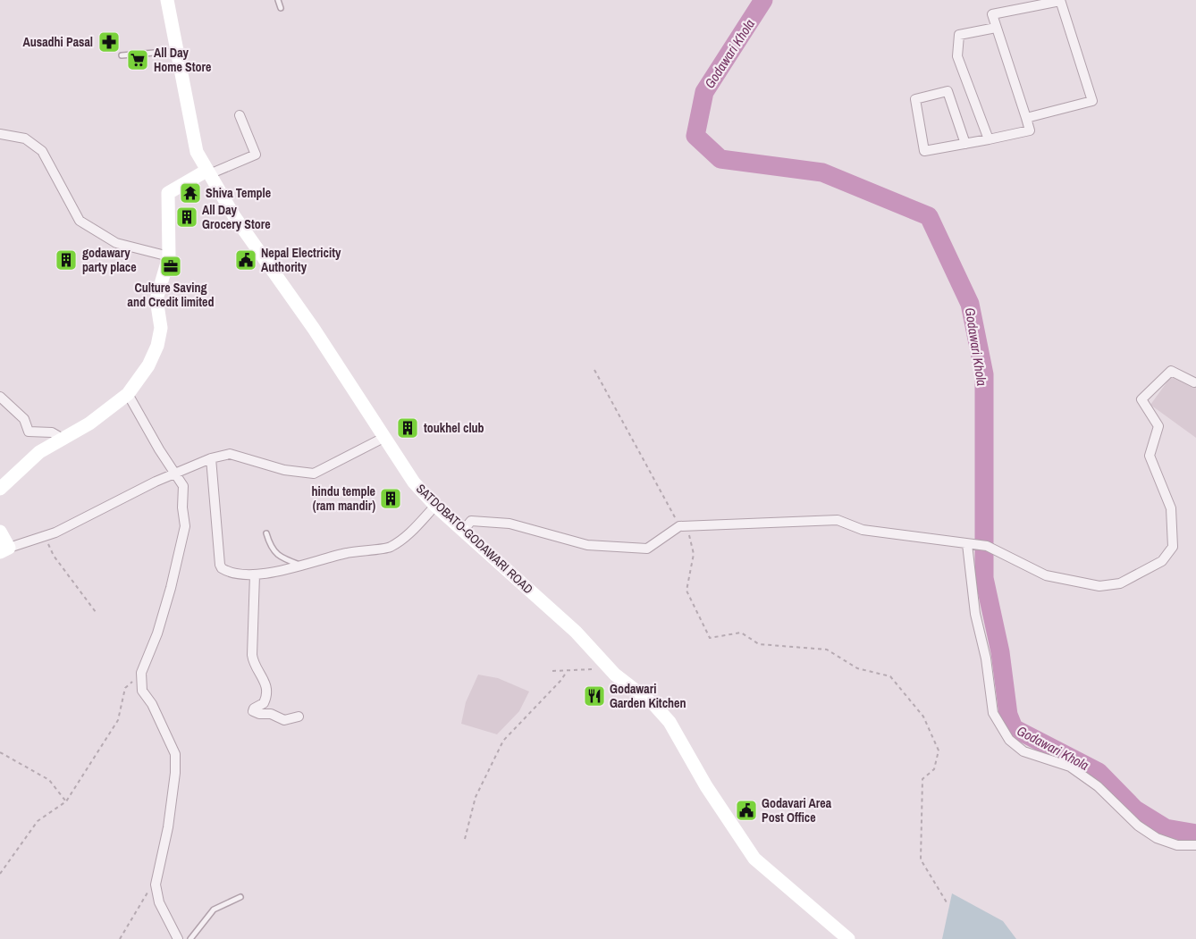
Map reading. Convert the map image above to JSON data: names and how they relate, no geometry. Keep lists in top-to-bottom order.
{
  "streets": {
    "street": ["SATDOBATO-GODAWARI ROAD"]
  },
  "water": ["Godawari Khola"],
  "places": {
    "pharmacy": ["Ausadhi Pasal"],
    "supermarket": ["All Day Home Store"],
    "temple": ["Shiva Temple"],
    "building": [
      "All Day Grocery Store",
      "godawary party place",
      "toukhel club",
      "hindu temple (ram mandir)"
    ],
    "public building": ["Nepal Electricity Authority", "Godavari Area Post Office"],
    "office": ["Culture Saving and Credit limited"],
    "restaurant": ["Godawari Garden Kitchen"]
  }
}
